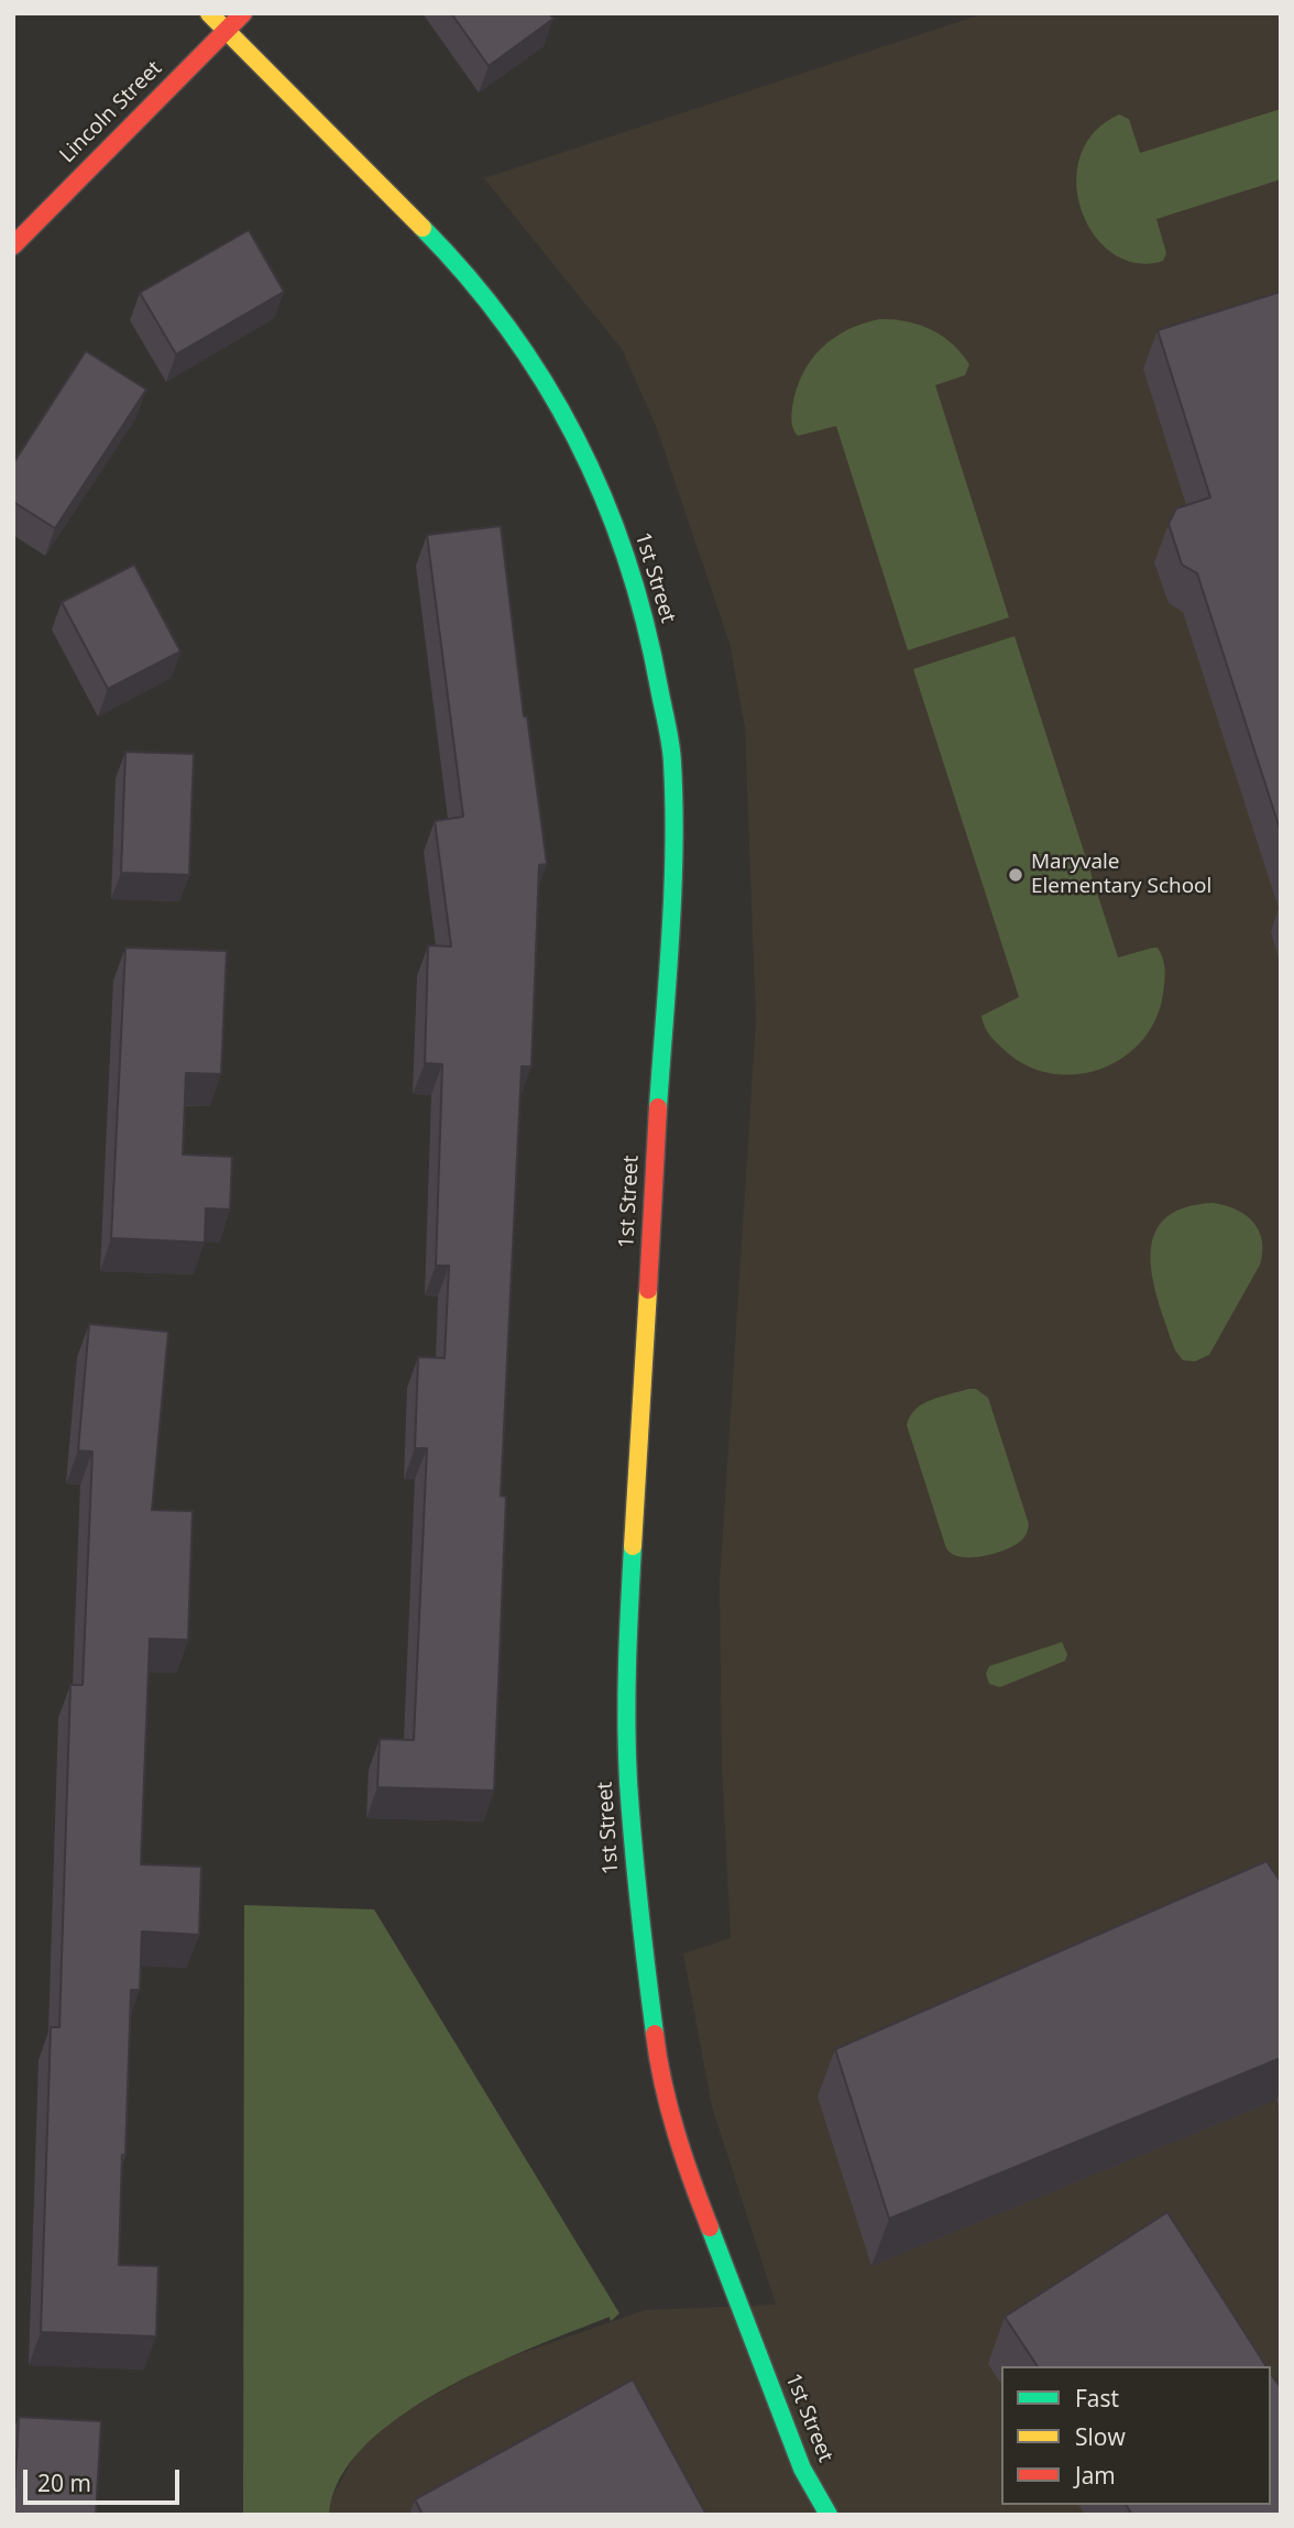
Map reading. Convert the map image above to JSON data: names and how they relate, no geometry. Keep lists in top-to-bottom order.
{
  "streets": {
    "street": ["Lincoln Street", "1st Street"]
  },
  "crossings": [
    ["Lincoln Street", "1st Street"]
  ],
  "places": ["Maryvale Elementary School"],
  "legend": ["Fast", "Slow", "Jam"],
  "scale_bar": "20 m"
}
